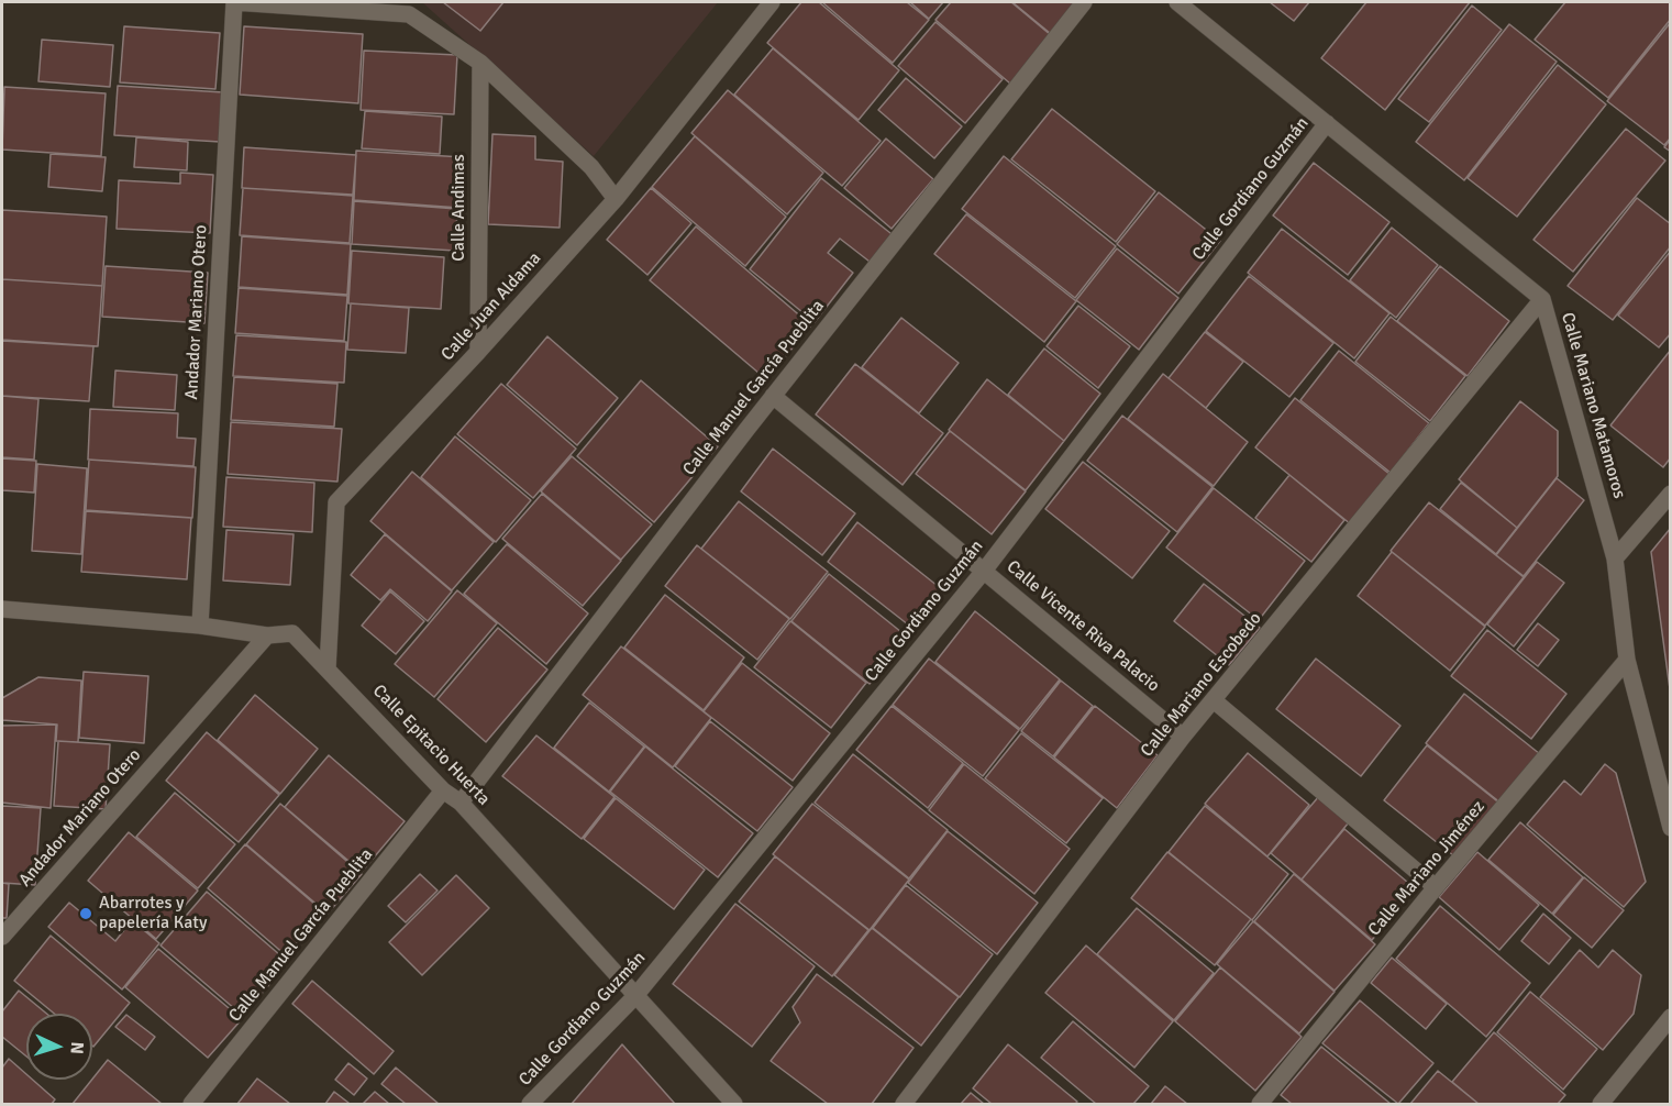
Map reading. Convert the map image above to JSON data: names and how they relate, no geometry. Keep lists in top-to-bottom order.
{
  "streets": {
    "street": [
      "Calle Gordiano Guzmán",
      "Calle Andimas",
      "Calle Juan Aldama",
      "Andador Mariano Otero",
      "Calle Manuel García Pueblita",
      "Calle Mariano Matamoros",
      "Calle Vicente Riva Palacio",
      "Calle Mariano Escobedo",
      "Calle Epitacio Huerta",
      "Calle Mariano Jiménez"
    ]
  },
  "crossings": [
    ["Calle Gordiano Guzmán", "Calle Mariano Matamoros"],
    ["Calle Gordiano Guzmán", "Calle Vicente Riva Palacio"],
    ["Calle Gordiano Guzmán", "Calle Epitacio Huerta"],
    ["Calle Andimas", "Calle Juan Aldama"],
    ["Calle Juan Aldama", "Calle Epitacio Huerta"],
    ["Andador Mariano Otero", "Calle Epitacio Huerta"],
    ["Calle Manuel García Pueblita", "Calle Vicente Riva Palacio"],
    ["Calle Manuel García Pueblita", "Calle Epitacio Huerta"],
    ["Calle Mariano Matamoros", "Calle Mariano Escobedo"],
    ["Calle Mariano Matamoros", "Calle Mariano Jiménez"],
    ["Calle Vicente Riva Palacio", "Calle Mariano Escobedo"]
  ],
  "places": ["Abarrotes y papelería Katy"],
  "north": "right"
}
